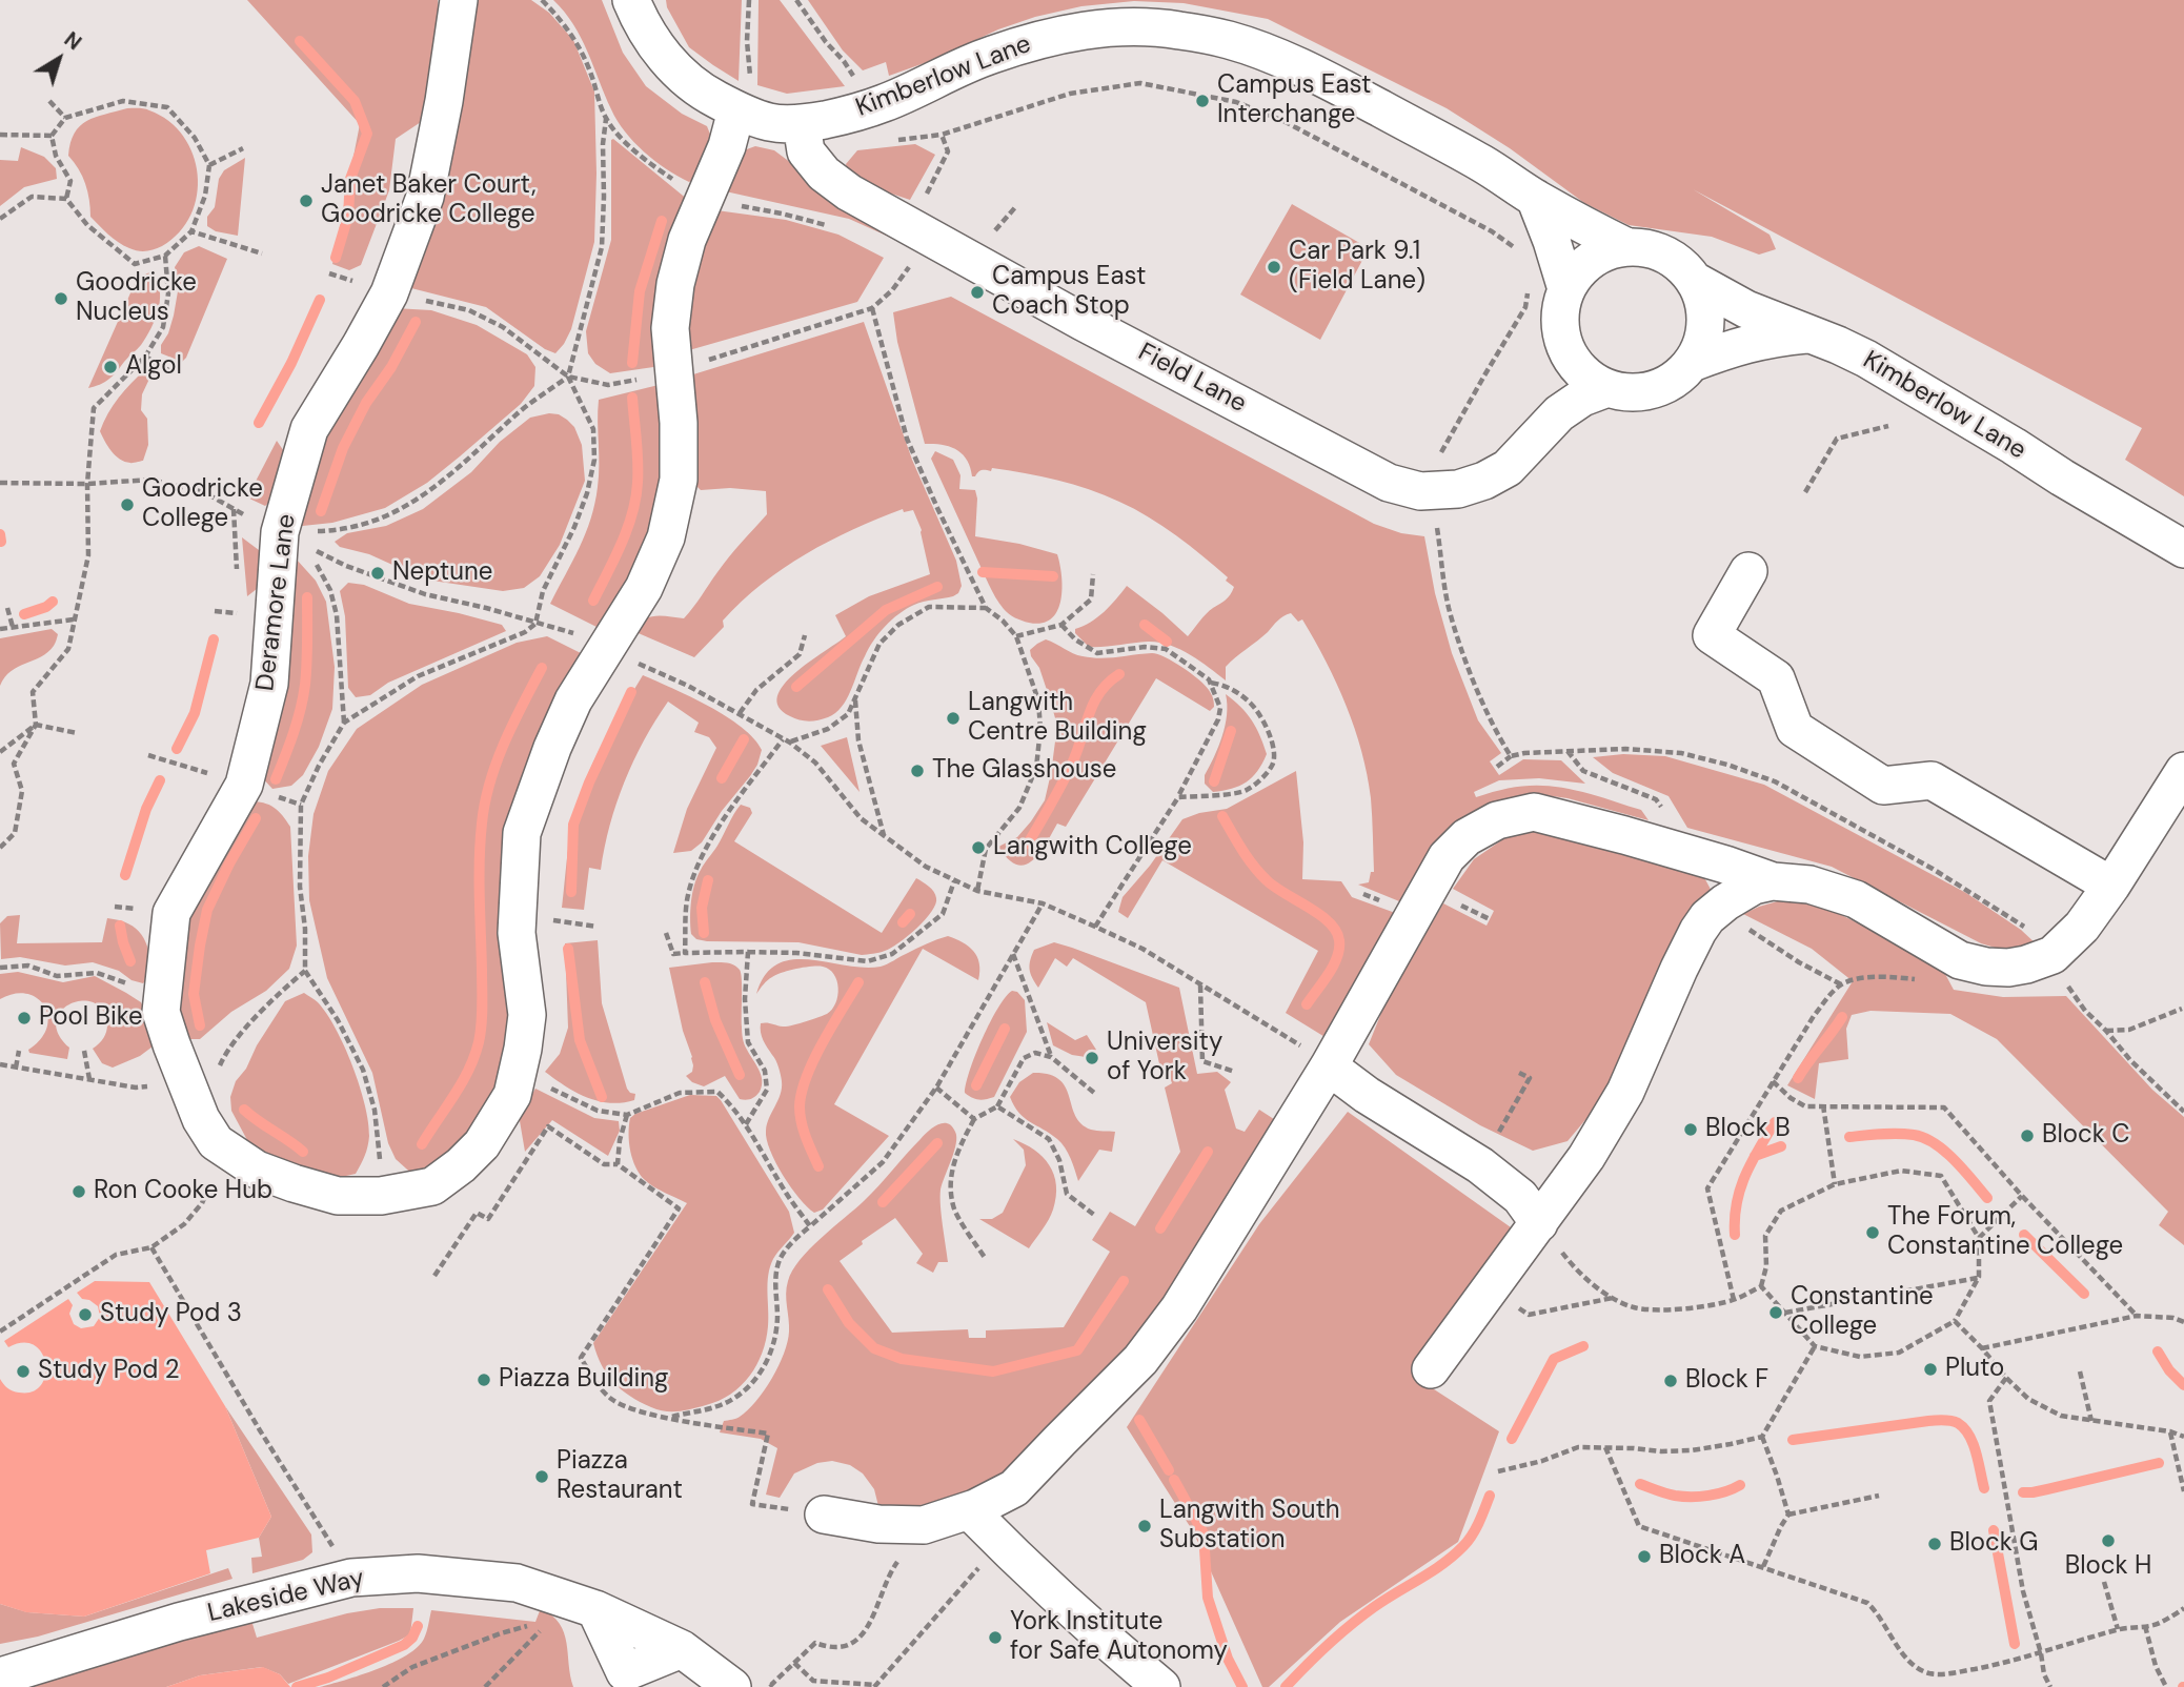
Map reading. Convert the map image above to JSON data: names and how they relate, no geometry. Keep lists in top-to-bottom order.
{
  "streets": {
    "street": [
      "Kimberlow Lane",
      "Field Lane",
      "Deramore Lane",
      "Lakeside Way"
    ]
  },
  "crossings": [
    ["Kimberlow Lane", "Field Lane"],
    ["Kimberlow Lane", "Deramore Lane"]
  ],
  "places": [
    "Campus East Interchange",
    "Janet Baker Court, Goodricke College",
    "Car Park 9.1 (Field Lane)",
    "Campus East Coach Stop",
    "Goodricke Nucleus",
    "Algol",
    "Goodricke College",
    "Neptune",
    "Langwith Centre Building",
    "The Glasshouse",
    "Langwith College",
    "Pool Bike",
    "University of York",
    "Block B",
    "Block C",
    "Ron Cooke Hub",
    "The Forum, Constantine College",
    "Constantine College",
    "Study Pod 3",
    "Pluto",
    "Study Pod 2",
    "Piazza Building",
    "Block F",
    "Piazza Restaurant",
    "Langwith South Substation",
    "Block H",
    "Block G",
    "Block A",
    "York Institute for Safe Autonomy"
  ],
  "north": "top right"
}
